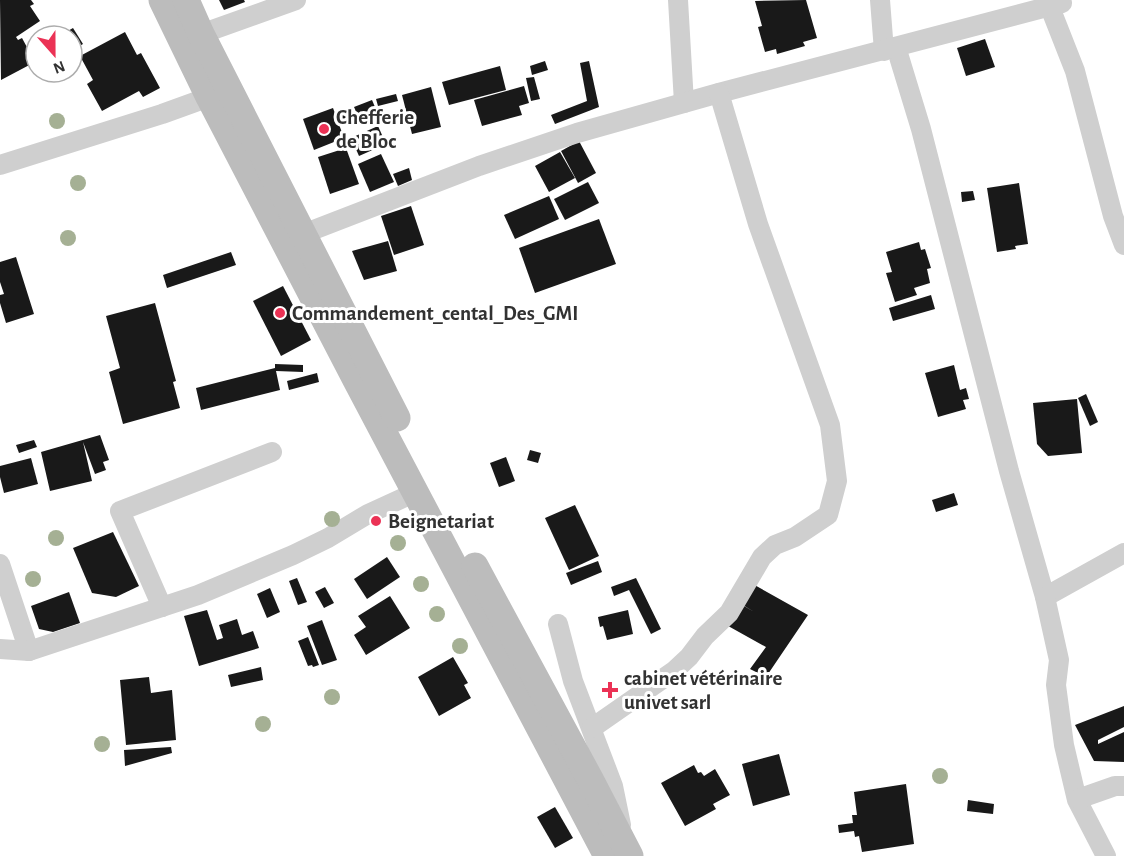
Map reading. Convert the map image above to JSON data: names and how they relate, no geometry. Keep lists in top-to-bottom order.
{
  "places": {
    "other": ["Chefferie de Bloc", "Commandement_cental_Des_GMI", "Beignetariat"],
    "health": ["cabinet vétérinaire univet sarl"]
  },
  "north": "bottom"
}
